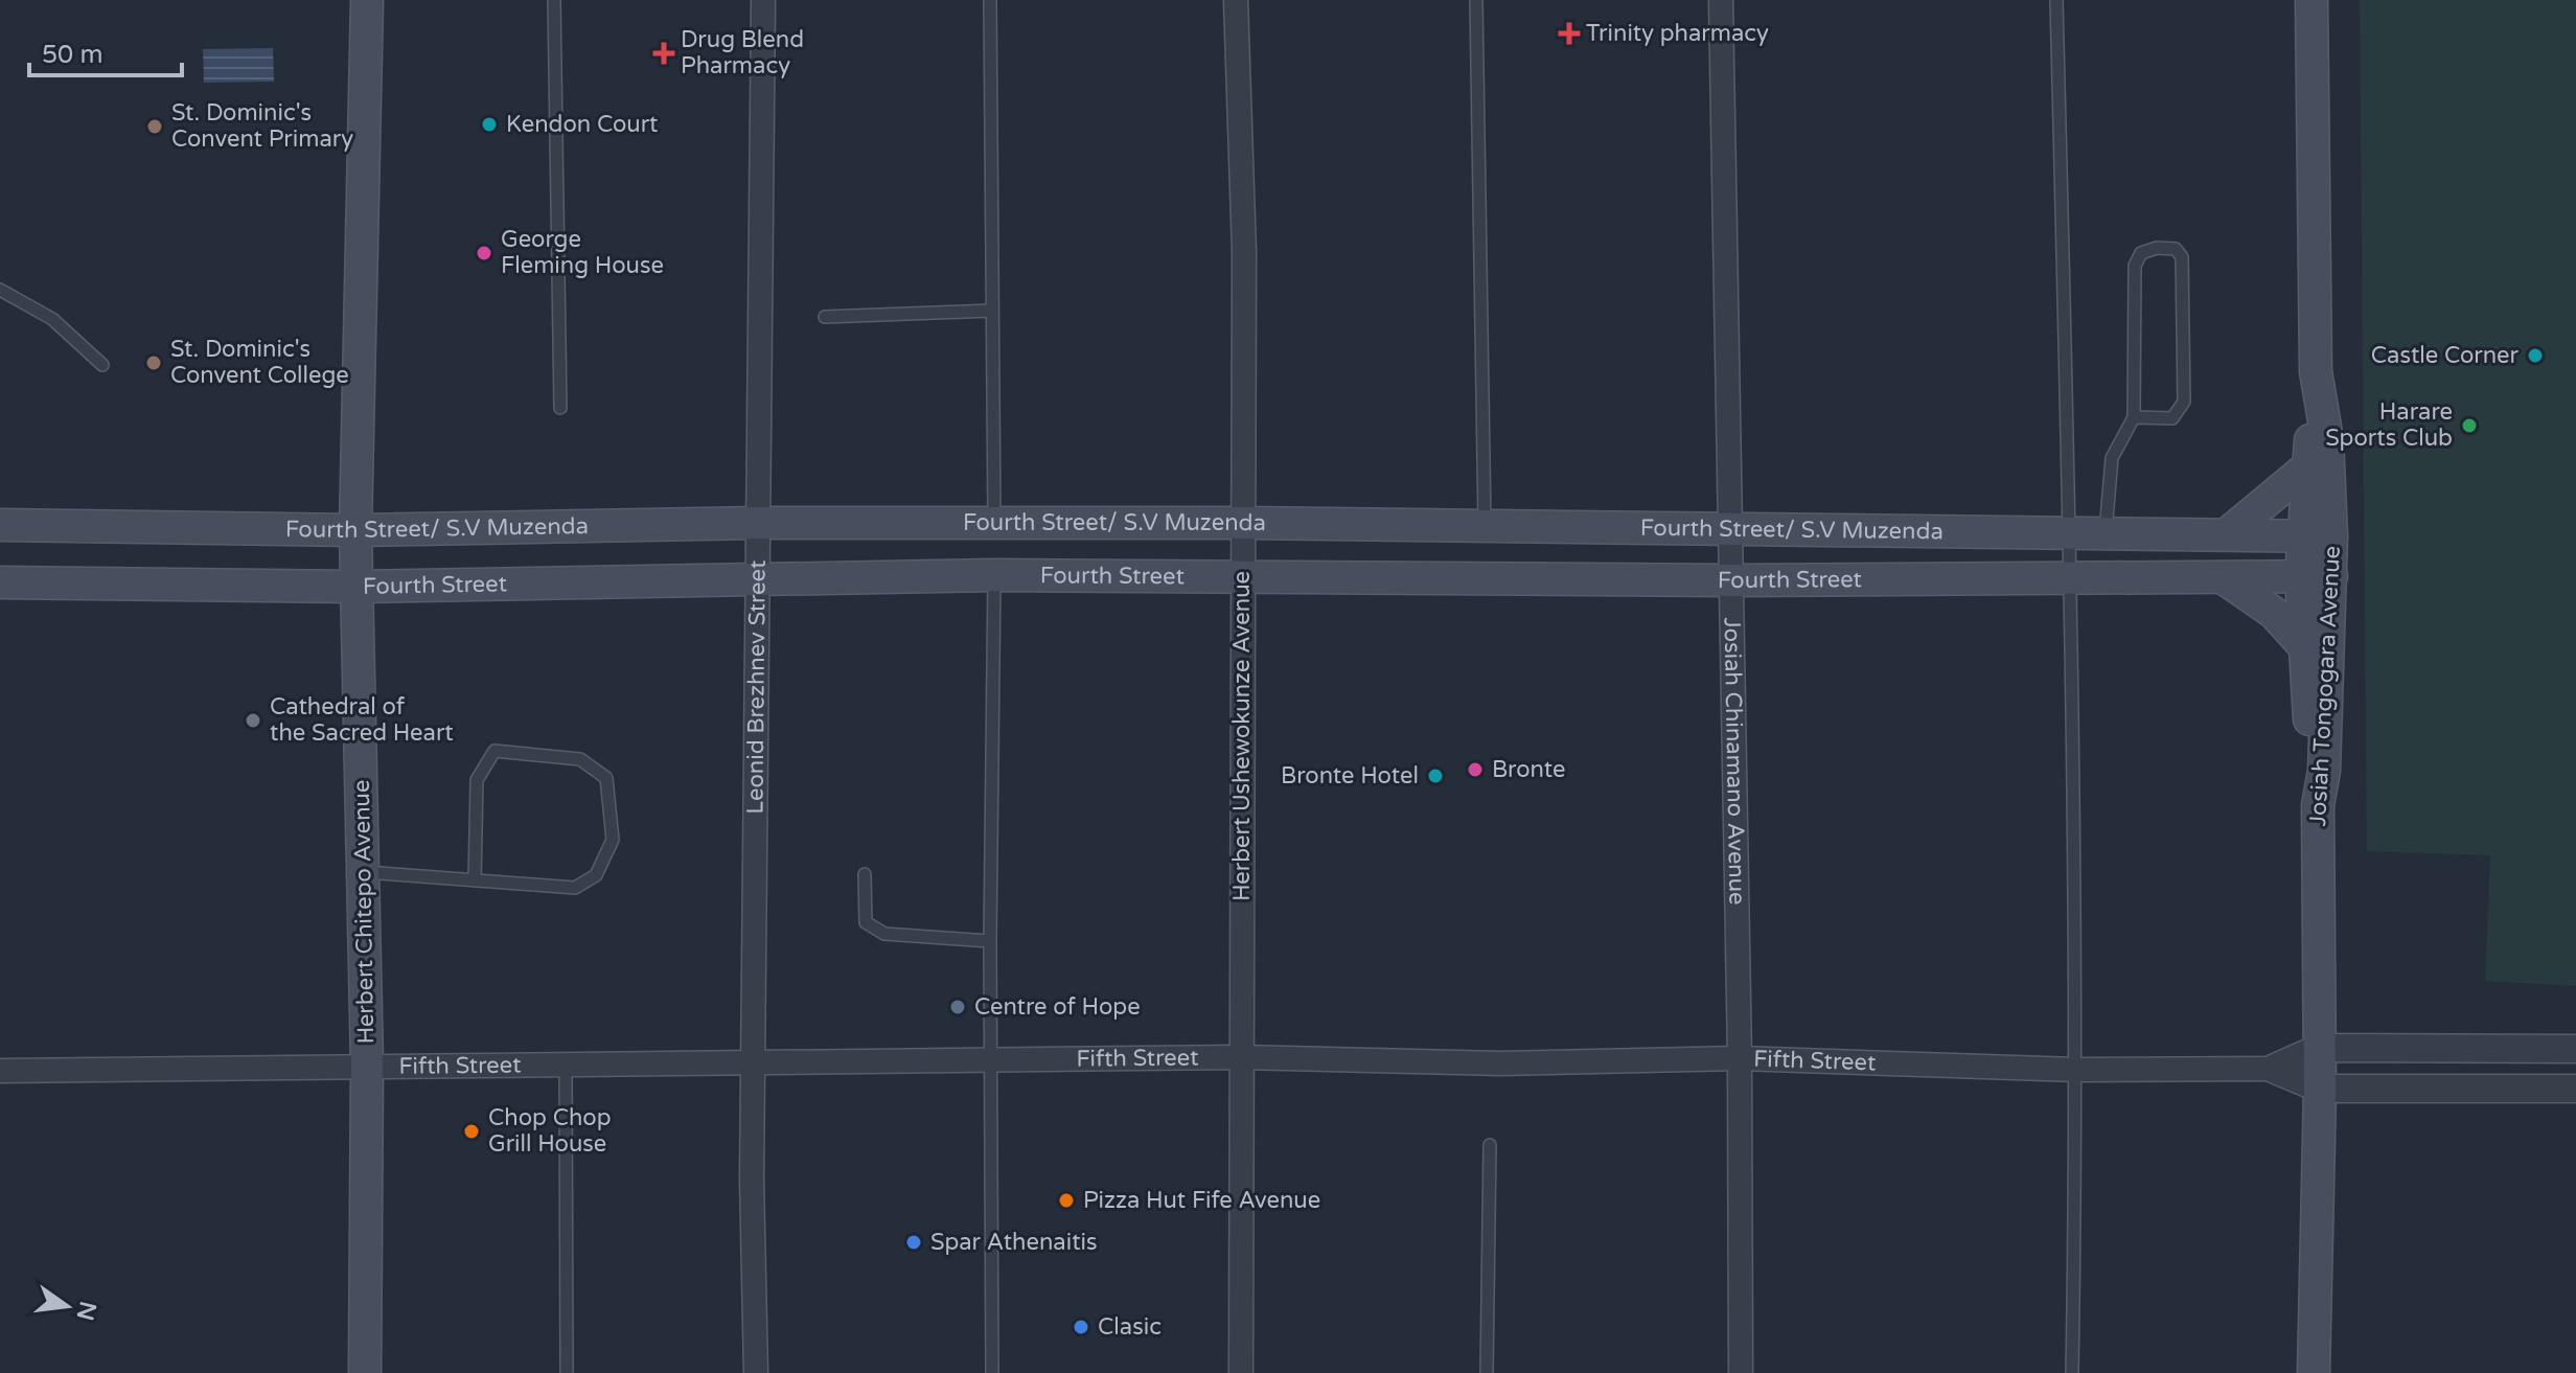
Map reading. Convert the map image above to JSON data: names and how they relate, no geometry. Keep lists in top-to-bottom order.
{
  "streets": {
    "main road": [
      "Fourth Street/ S.V Muzenda",
      "Fourth Street",
      "Josiah Tongogara Avenue",
      "Herbert Chitepo Avenue"
    ],
    "street": [
      "Leonid Brezhnev Street",
      "Herbert Ushewokunze Avenue",
      "Josiah Chinamano Avenue",
      "Fifth Street"
    ]
  },
  "crossings": [
    ["Fourth Street/ S.V Muzenda", "Leonid Brezhnev Street"],
    ["Fourth Street/ S.V Muzenda", "Herbert Ushewokunze Avenue"],
    ["Fourth Street/ S.V Muzenda", "Josiah Chinamano Avenue"],
    ["Fourth Street/ S.V Muzenda", "Herbert Chitepo Avenue"],
    ["Fourth Street", "Josiah Tongogara Avenue"],
    ["Fourth Street", "Leonid Brezhnev Street"],
    ["Fourth Street", "Herbert Ushewokunze Avenue"],
    ["Fourth Street", "Josiah Chinamano Avenue"],
    ["Fourth Street", "Herbert Chitepo Avenue"],
    ["Josiah Tongogara Avenue", "Fifth Street"],
    ["Leonid Brezhnev Street", "Fifth Street"],
    ["Herbert Ushewokunze Avenue", "Fifth Street"],
    ["Josiah Chinamano Avenue", "Fifth Street"],
    ["Herbert Chitepo Avenue", "Fifth Street"]
  ],
  "places": {
    "health": ["Trinity pharmacy", "Drug Blend Pharmacy"],
    "other": [
      "Kendon Court",
      "St. Dominic's Convent Primary",
      "George Fleming House",
      "Castle Corner",
      "St. Dominic's Convent College",
      "Harare Sports Club",
      "Cathedral of the Sacred Heart",
      "Bronte",
      "Bronte Hotel",
      "Centre of Hope",
      "Chop Chop Grill House",
      "Pizza Hut Fife Avenue",
      "Spar Athenaitis",
      "Clasic"
    ]
  },
  "scale_bar": "50 m",
  "north": "right"
}
